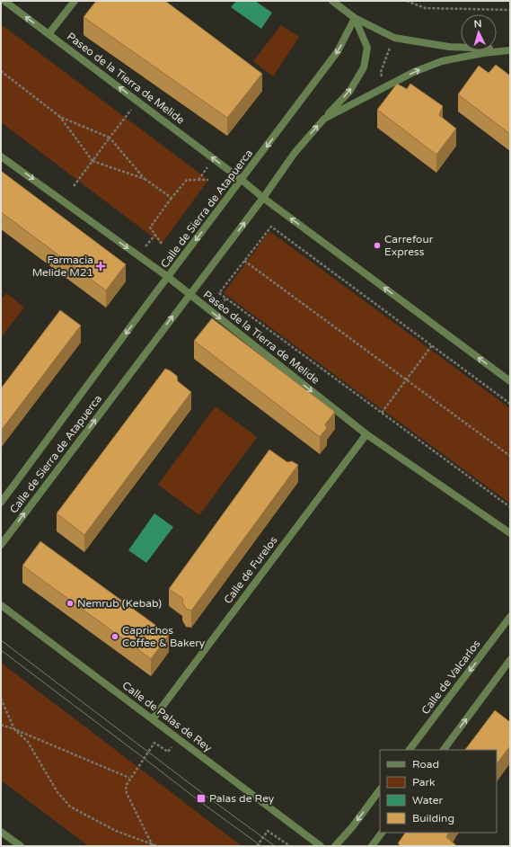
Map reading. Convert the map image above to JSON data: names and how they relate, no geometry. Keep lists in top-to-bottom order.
{
  "streets": {
    "street": [
      "Paseo de la Tierra de Melide",
      "Calle de Sierra de Atapuerca",
      "Calle de Furelos",
      "Calle de Valcarlos",
      "Calle de Palas de Rey"
    ]
  },
  "crossings": [
    ["Paseo de la Tierra de Melide", "Calle de Sierra de Atapuerca"],
    ["Paseo de la Tierra de Melide", "Calle de Furelos"],
    ["Calle de Furelos", "Calle de Palas de Rey"]
  ],
  "places": {
    "other": ["Carrefour Express", "Nemrub (Kebab)", "Caprichos Coffee & Bakery"],
    "health": ["Farmacia Melide M21"],
    "transit": ["Palas de Rey"]
  },
  "legend": [
    "Road",
    "Park",
    "Water",
    "Building"
  ],
  "north": "top"
}
